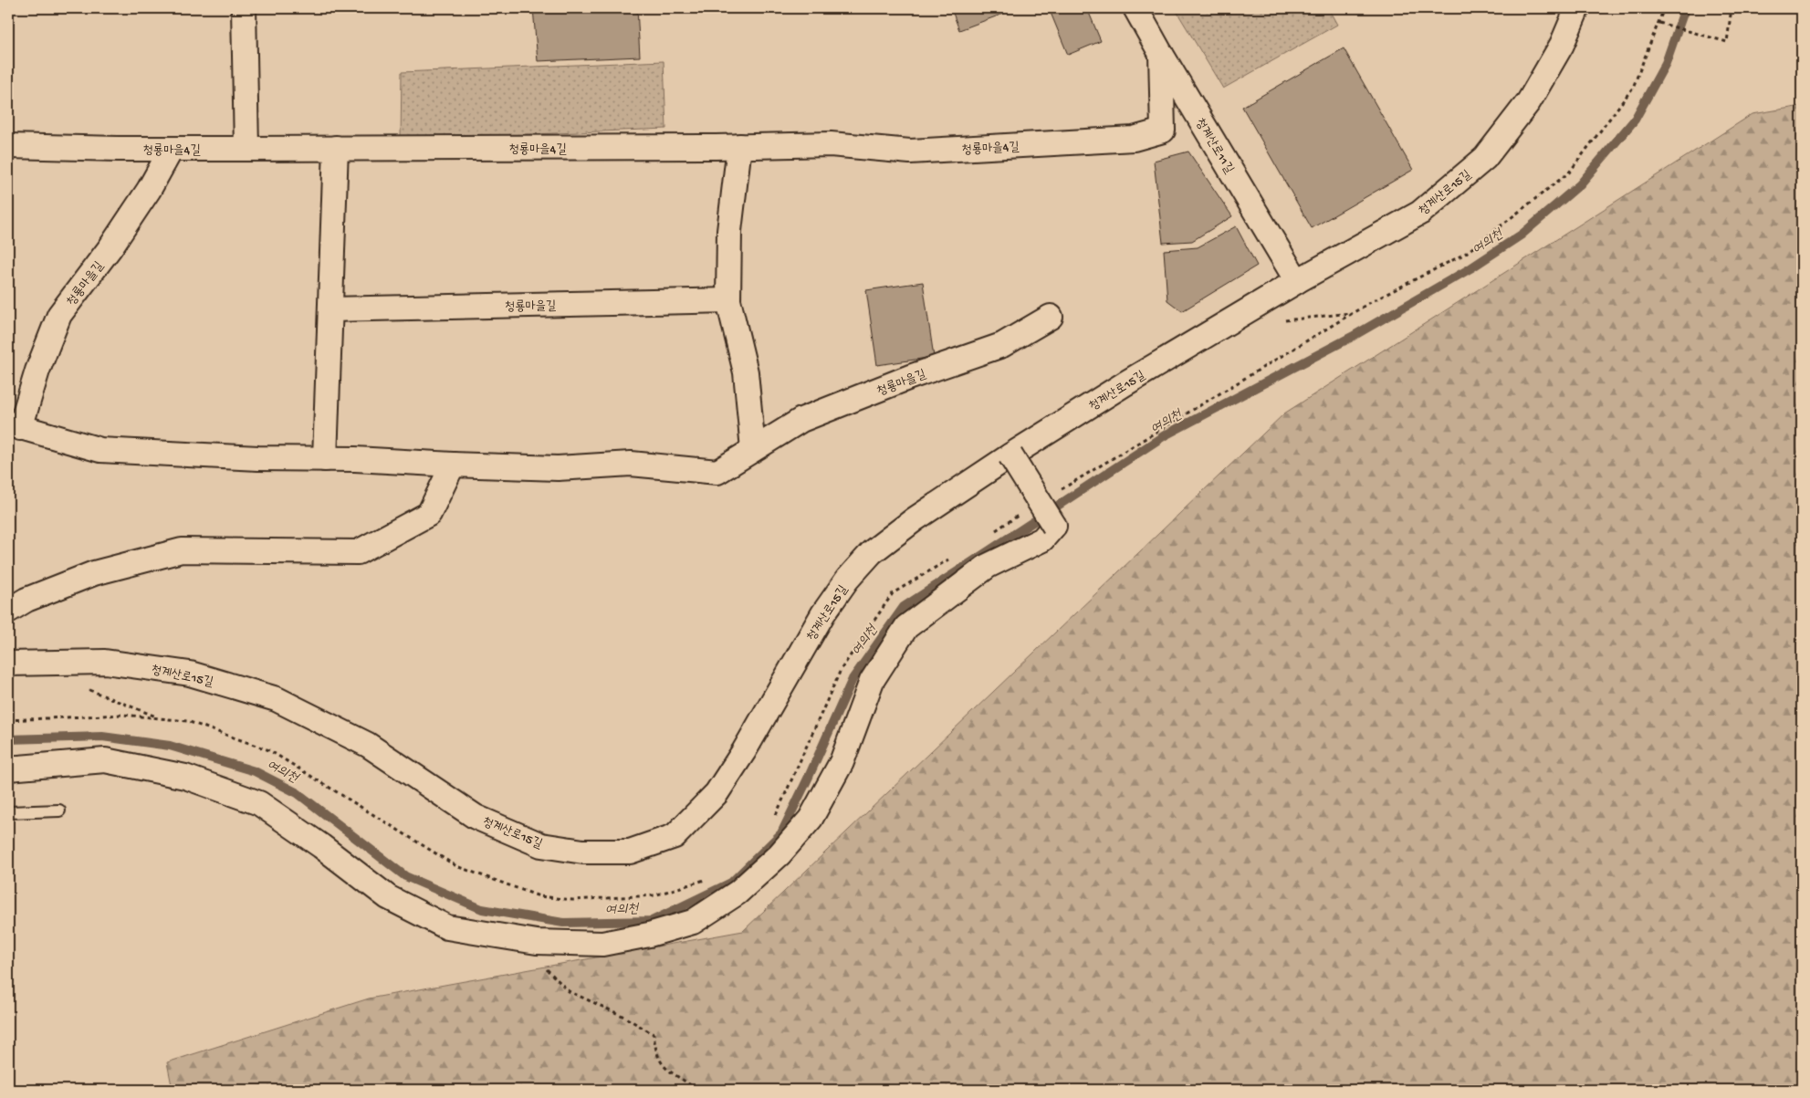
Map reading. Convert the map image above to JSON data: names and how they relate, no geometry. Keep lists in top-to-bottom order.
{
  "streets": {
    "street": [
      "청계산로11길",
      "청룡마을4길",
      "청계산로15길",
      "청룡마을길"
    ]
  },
  "crossings": [
    ["청계산로11길", "청룡마을4길"],
    ["청계산로11길", "청계산로15길"],
    ["청룡마을4길", "청룡마을길"]
  ],
  "water": ["여의천"]
}
